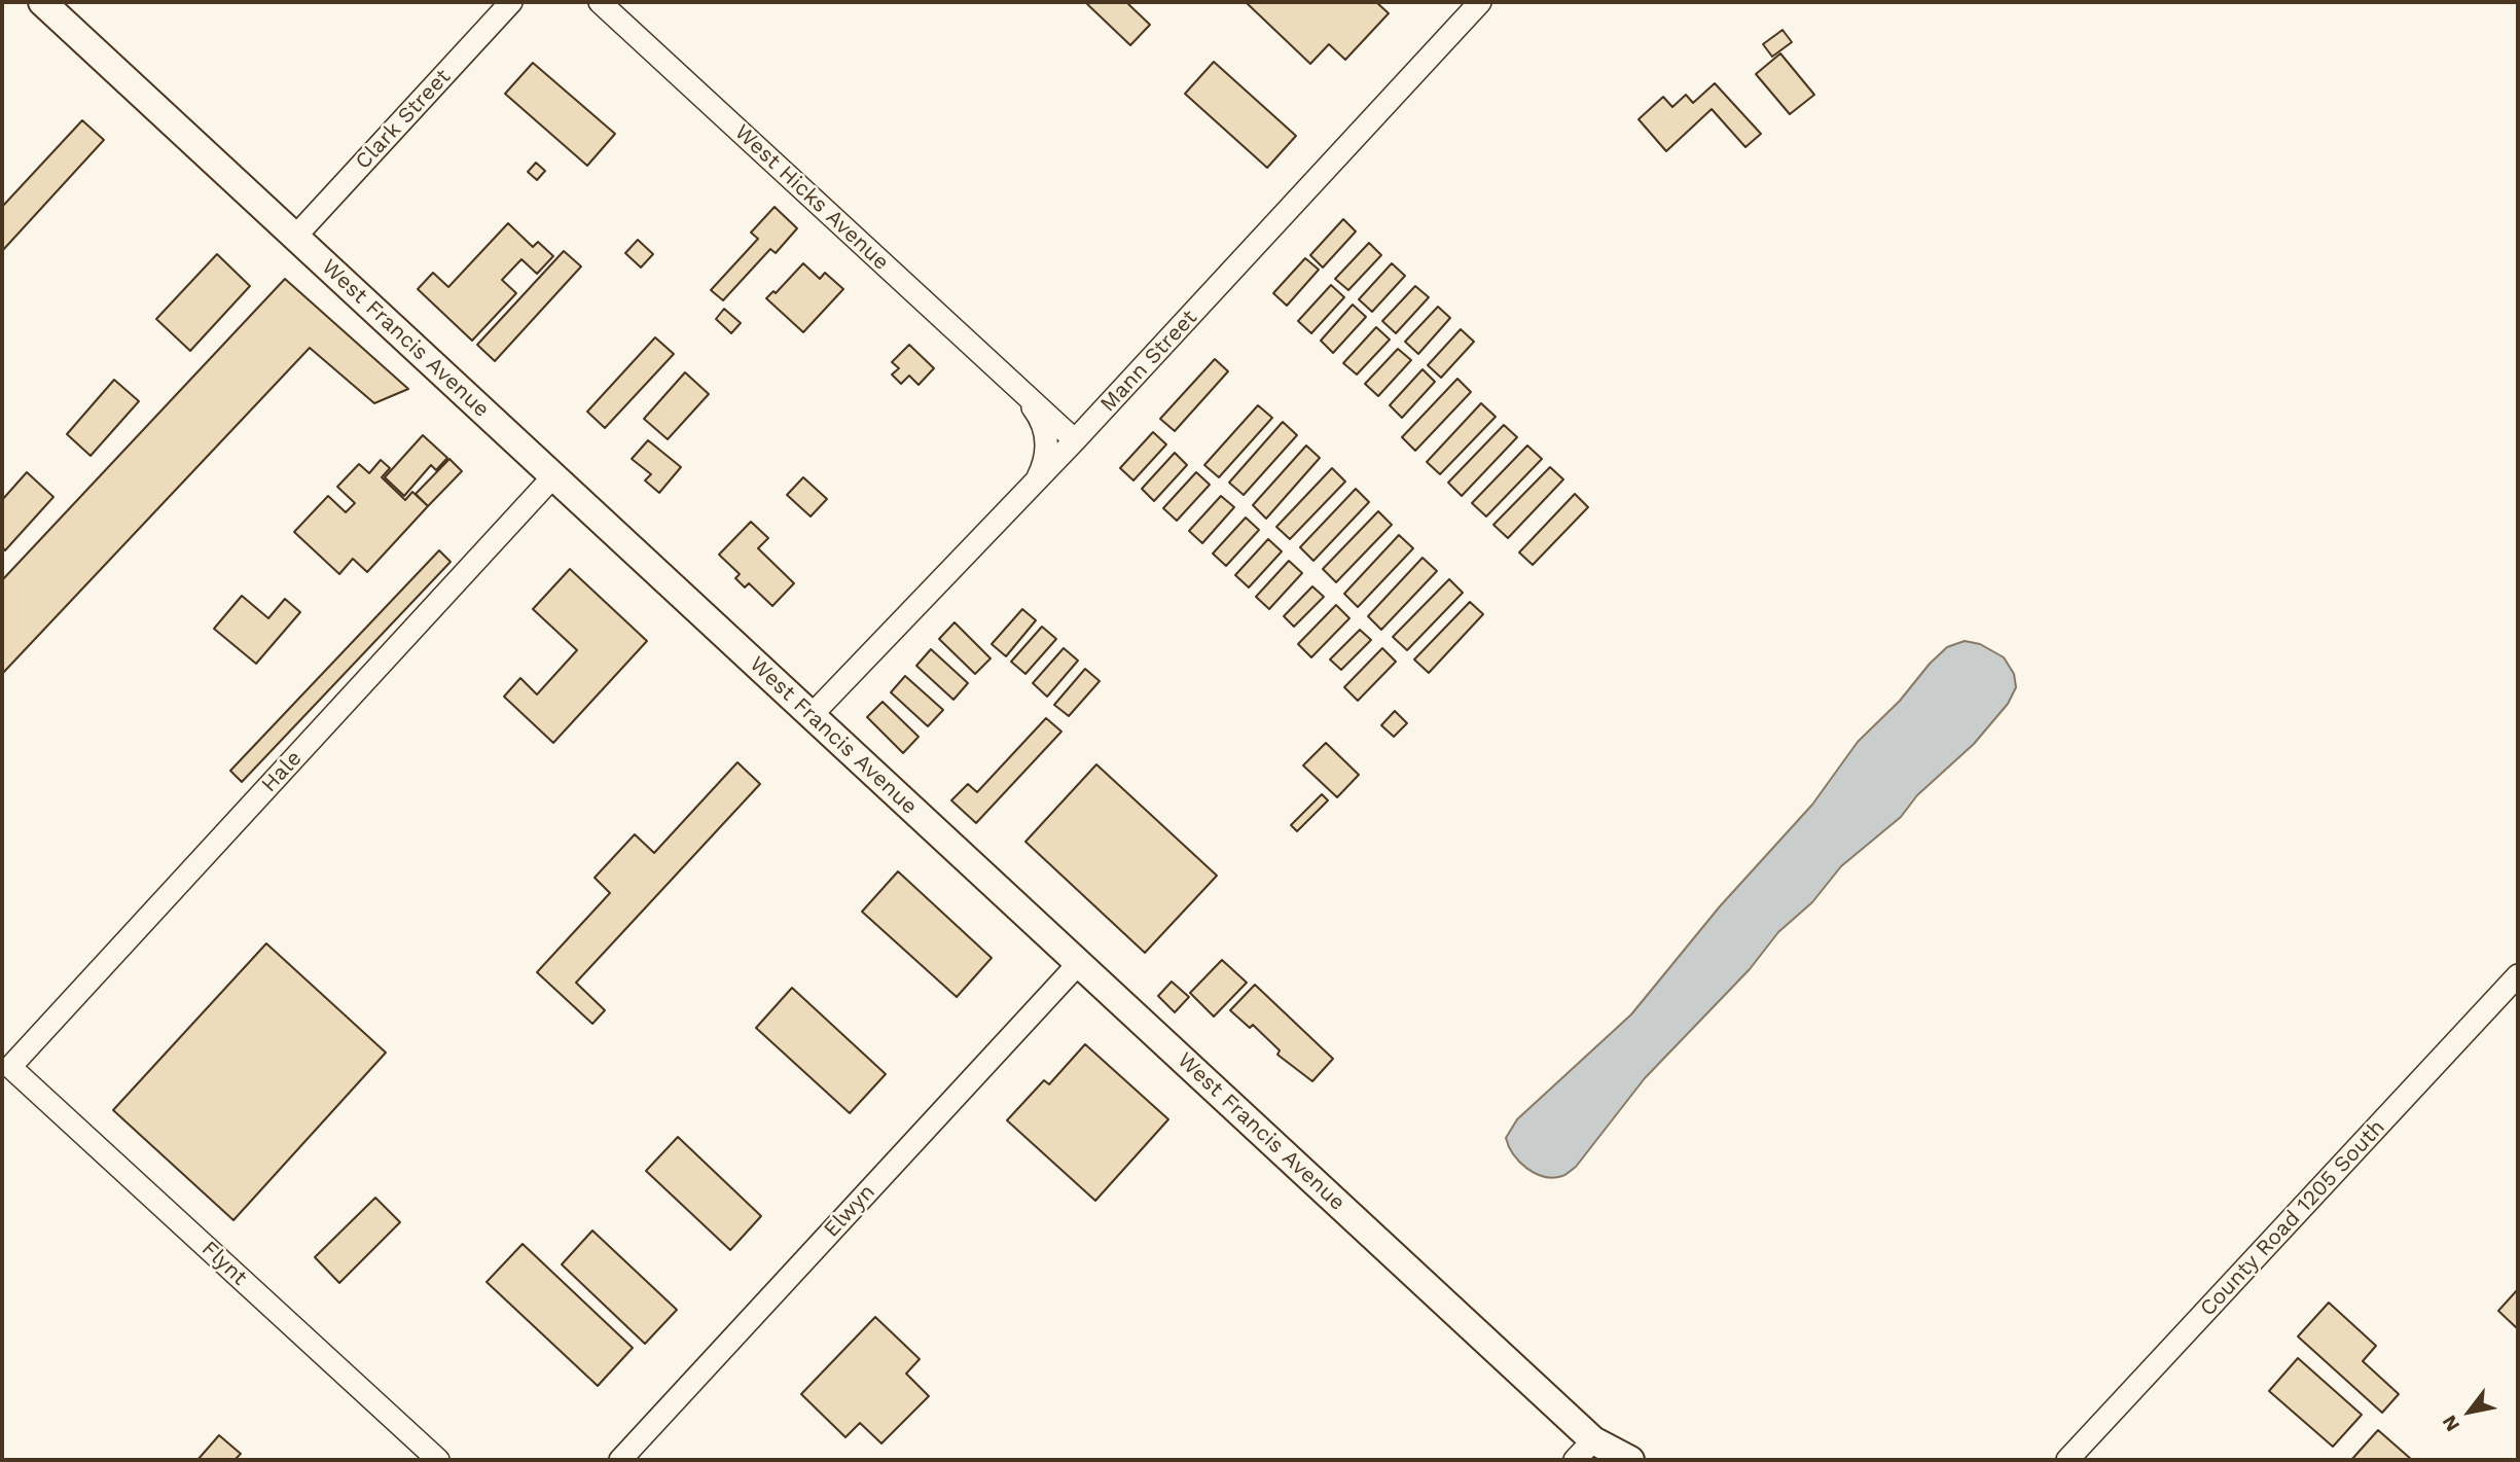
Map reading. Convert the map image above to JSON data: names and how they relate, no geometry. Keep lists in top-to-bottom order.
{
  "streets": {
    "street": [
      "Clark Street",
      "West Hicks Avenue",
      "West Francis Avenue",
      "Mann Street",
      "Hale",
      "Elwyn",
      "County Road 1205 South",
      "Flynt"
    ]
  },
  "crossings": [
    ["Clark Street", "West Francis Avenue"],
    ["West Hicks Avenue", "Mann Street"],
    ["West Francis Avenue", "Mann Street"],
    ["West Francis Avenue", "Hale"],
    ["West Francis Avenue", "Elwyn"],
    ["Hale", "Flynt"]
  ],
  "north": "bottom left"
}
